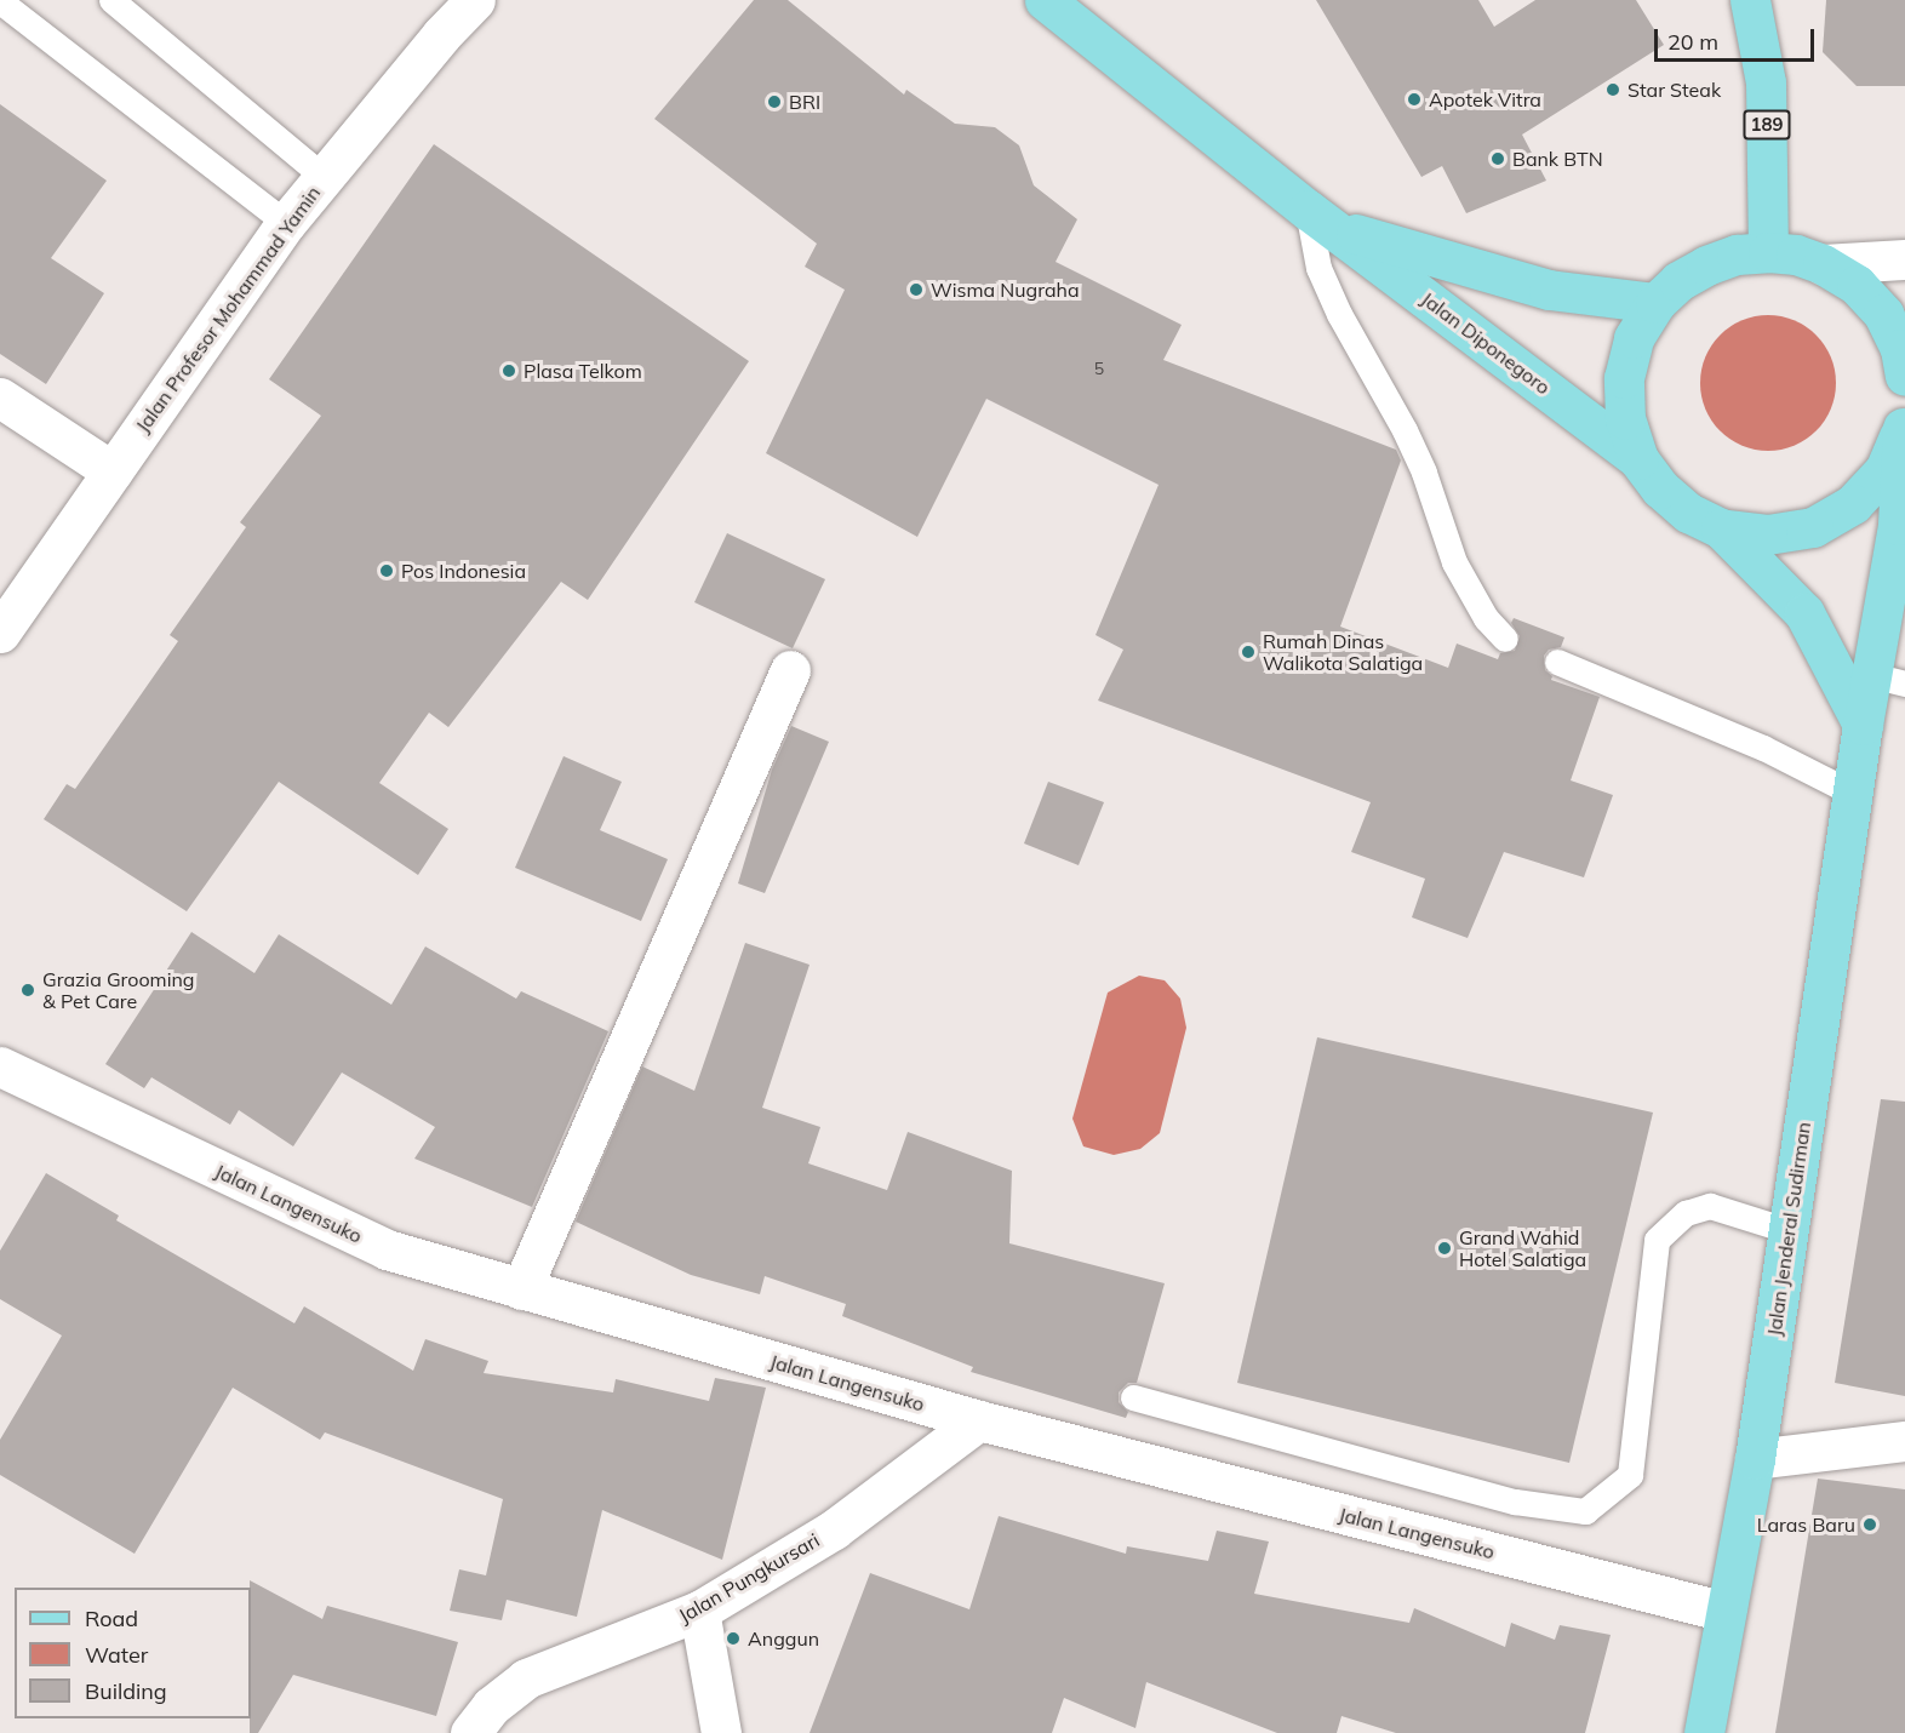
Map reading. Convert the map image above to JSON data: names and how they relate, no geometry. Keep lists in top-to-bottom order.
{
  "streets": {
    "main road": ["189", "Jalan Diponegoro", "Jalan Jenderal Sudirman"],
    "street": ["Jalan Profesor Mohammad Yamin", "Jalan Langensuko", "Jalan Pungkursari"]
  },
  "crossings": [
    ["Jalan Langensuko", "Jalan Jenderal Sudirman"],
    ["Jalan Langensuko", "Jalan Pungkursari"]
  ],
  "places": [
    "Star Steak",
    "Apotek Vitra",
    "BRI",
    "Bank BTN",
    "Wisma Nugraha",
    "Plasa Telkom",
    "Pos Indonesia",
    "Rumah Dinas Walikota Salatiga",
    "Grazia Grooming & Pet Care",
    "Grand Wahid Hotel Salatiga",
    "Laras Baru",
    "Anggun"
  ],
  "house_numbers": ["5"],
  "legend": ["Road", "Water", "Building"],
  "scale_bar": "20 m"
}
